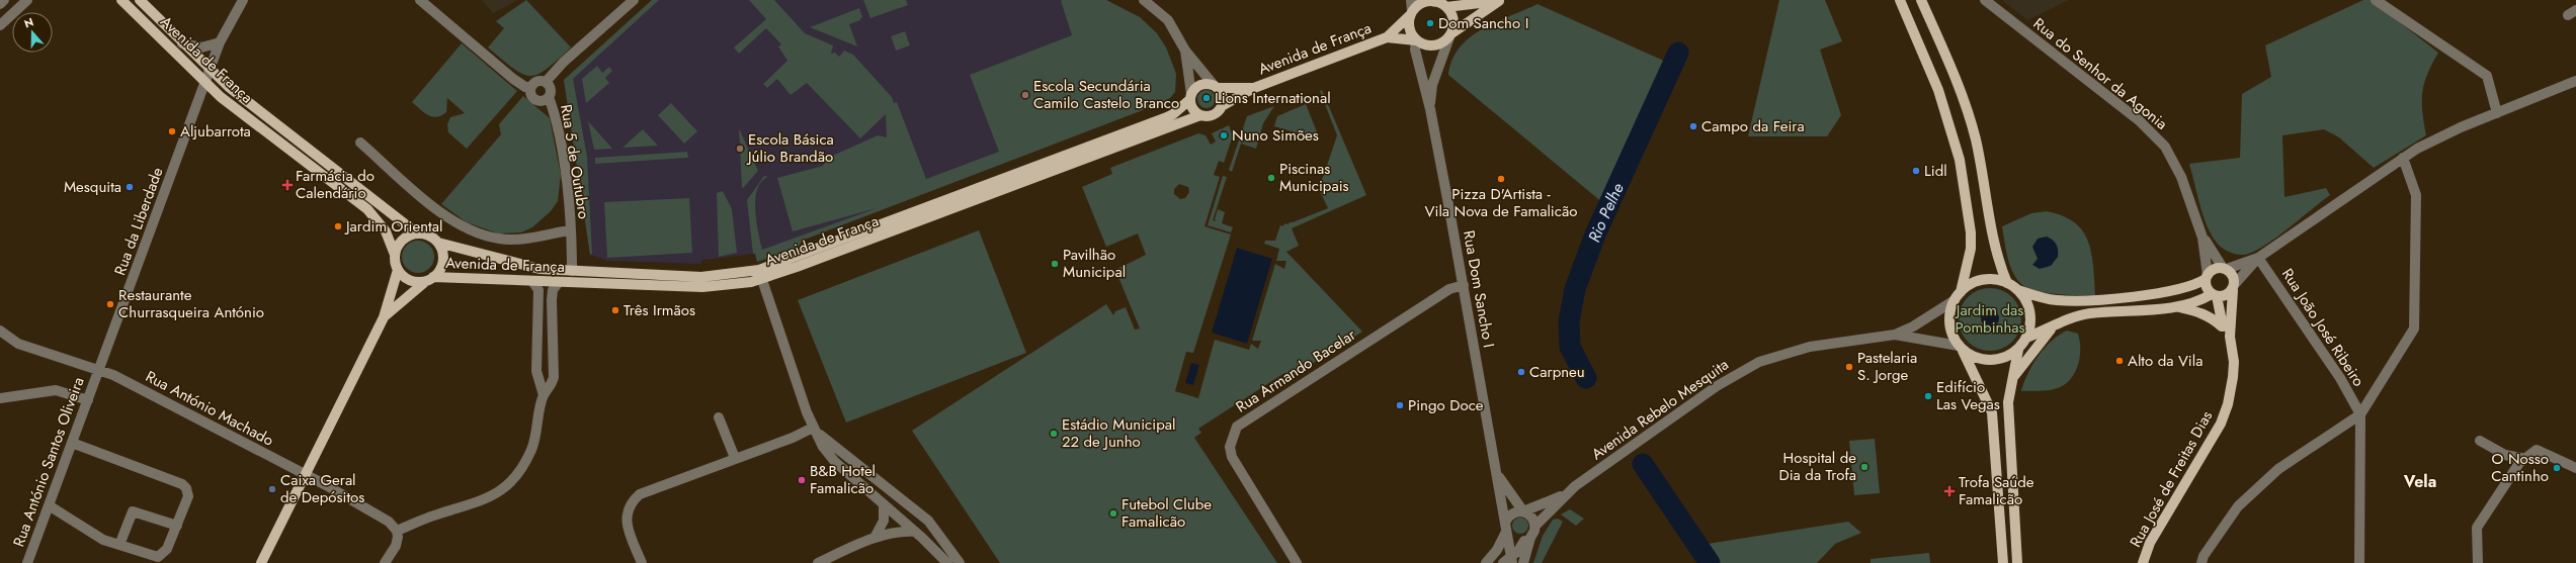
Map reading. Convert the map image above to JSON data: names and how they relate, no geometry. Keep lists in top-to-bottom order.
{
  "streets": {
    "main road": ["Avenida de França", "Rua José de Freitas Dias"],
    "street": [
      "Rua do Senhor da Agonia",
      "Rua 5 de Outubro",
      "Rua da Liberdade",
      "Rua Dom Sancho I",
      "Rua João José Ribeiro",
      "Rua Armando Bacelar",
      "Rua António Machado",
      "Avenida Rebelo Mesquita",
      "Rua António Santos Oliveira"
    ]
  },
  "crossings": [
    ["Avenida de França", "Rua 5 de Outubro"],
    ["Avenida de França", "Rua da Liberdade"],
    ["Avenida de França", "Rua Dom Sancho I"],
    ["Rua do Senhor da Agonia", "Rua José de Freitas Dias"],
    ["Rua da Liberdade", "Rua António Machado"],
    ["Rua da Liberdade", "Rua António Santos Oliveira"],
    ["Rua Dom Sancho I", "Rua Armando Bacelar"],
    ["Rua Dom Sancho I", "Avenida Rebelo Mesquita"],
    ["Rua António Machado", "Rua António Santos Oliveira"]
  ],
  "districts": ["Vela"],
  "water": ["Rio Pelhe"],
  "parks": ["Jardim das Pombinhas"],
  "places": {
    "other": [
      "Dom Sancho I",
      "Escola Secundária Camilo Castelo Branco",
      "Lions International",
      "Campo da Feira",
      "Aljubarrota",
      "Nuno Simões",
      "Escola Básica Júlio Brandão",
      "Lidl",
      "Piscinas Municipais",
      "Pizza D'Artista - Vila Nova de Famalicão",
      "Mesquita",
      "Jardim Oriental",
      "Pavilhão Municipal",
      "Restaurante Churrasqueira António",
      "Três Irmãos",
      "Alto da Vila",
      "Pastelaria S. Jorge",
      "Carpneu",
      "Edifício Las Vegas",
      "Pingo Doce",
      "Estádio Municipal 22 de Junho",
      "Hospital de Dia da Trofa",
      "O Nosso Cantinho",
      "B&B Hotel Famalicão",
      "Caixa Geral de Depósitos",
      "Futebol Clube Famalicão"
    ],
    "health": ["Farmácia do Calendário", "Trofa Saúde Famalicão"]
  },
  "north": "top"
}
